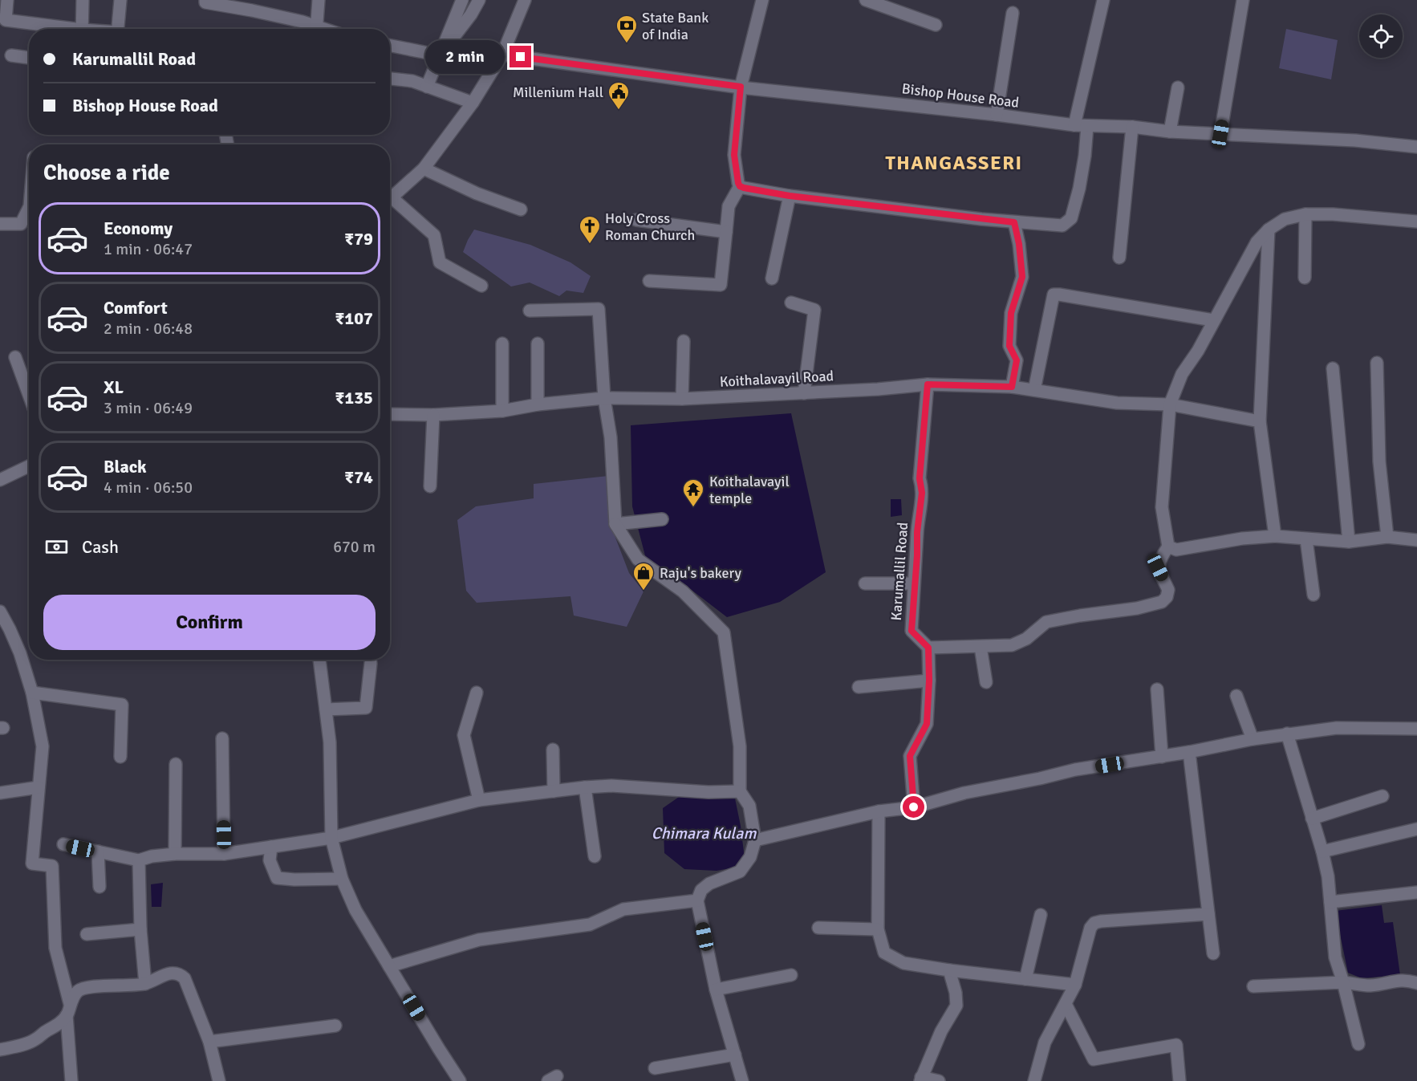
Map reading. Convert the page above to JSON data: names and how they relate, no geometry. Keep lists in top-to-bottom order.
{
  "streets": {
    "street": ["Bishop House Road", "Koithalavayil Road", "Karumallil Road"]
  },
  "crossings": [
    ["Koithalavayil Road", "Karumallil Road"]
  ],
  "districts": ["THANGASSERI"],
  "water": ["Chimara Kulam"],
  "places": {
    "bank": ["State Bank of India"],
    "public building": ["Millenium Hall"],
    "church": ["Holy Cross Roman Church"],
    "temple": ["Koithalavayil temple"],
    "shop": ["Raju's bakery"]
  },
  "page": {
    "banner": ["Karumallil Road", "Bishop House Road"],
    "bubble": "2 min",
    "heading": "Choose a ride",
    "list": [
      {
        "name": "Economy",
        "note": "1 min · 06:47",
        "value": "₹79"
      },
      {
        "name": "Comfort",
        "note": "2 min · 06:48",
        "value": "₹107"
      },
      {
        "name": "XL",
        "note": "3 min · 06:49",
        "value": "₹135"
      },
      {
        "name": "Black",
        "note": "4 min · 06:50",
        "value": "₹74"
      }
    ],
    "pay": ["Cash", "670 m"],
    "buttons": "Confirm"
  }
}
